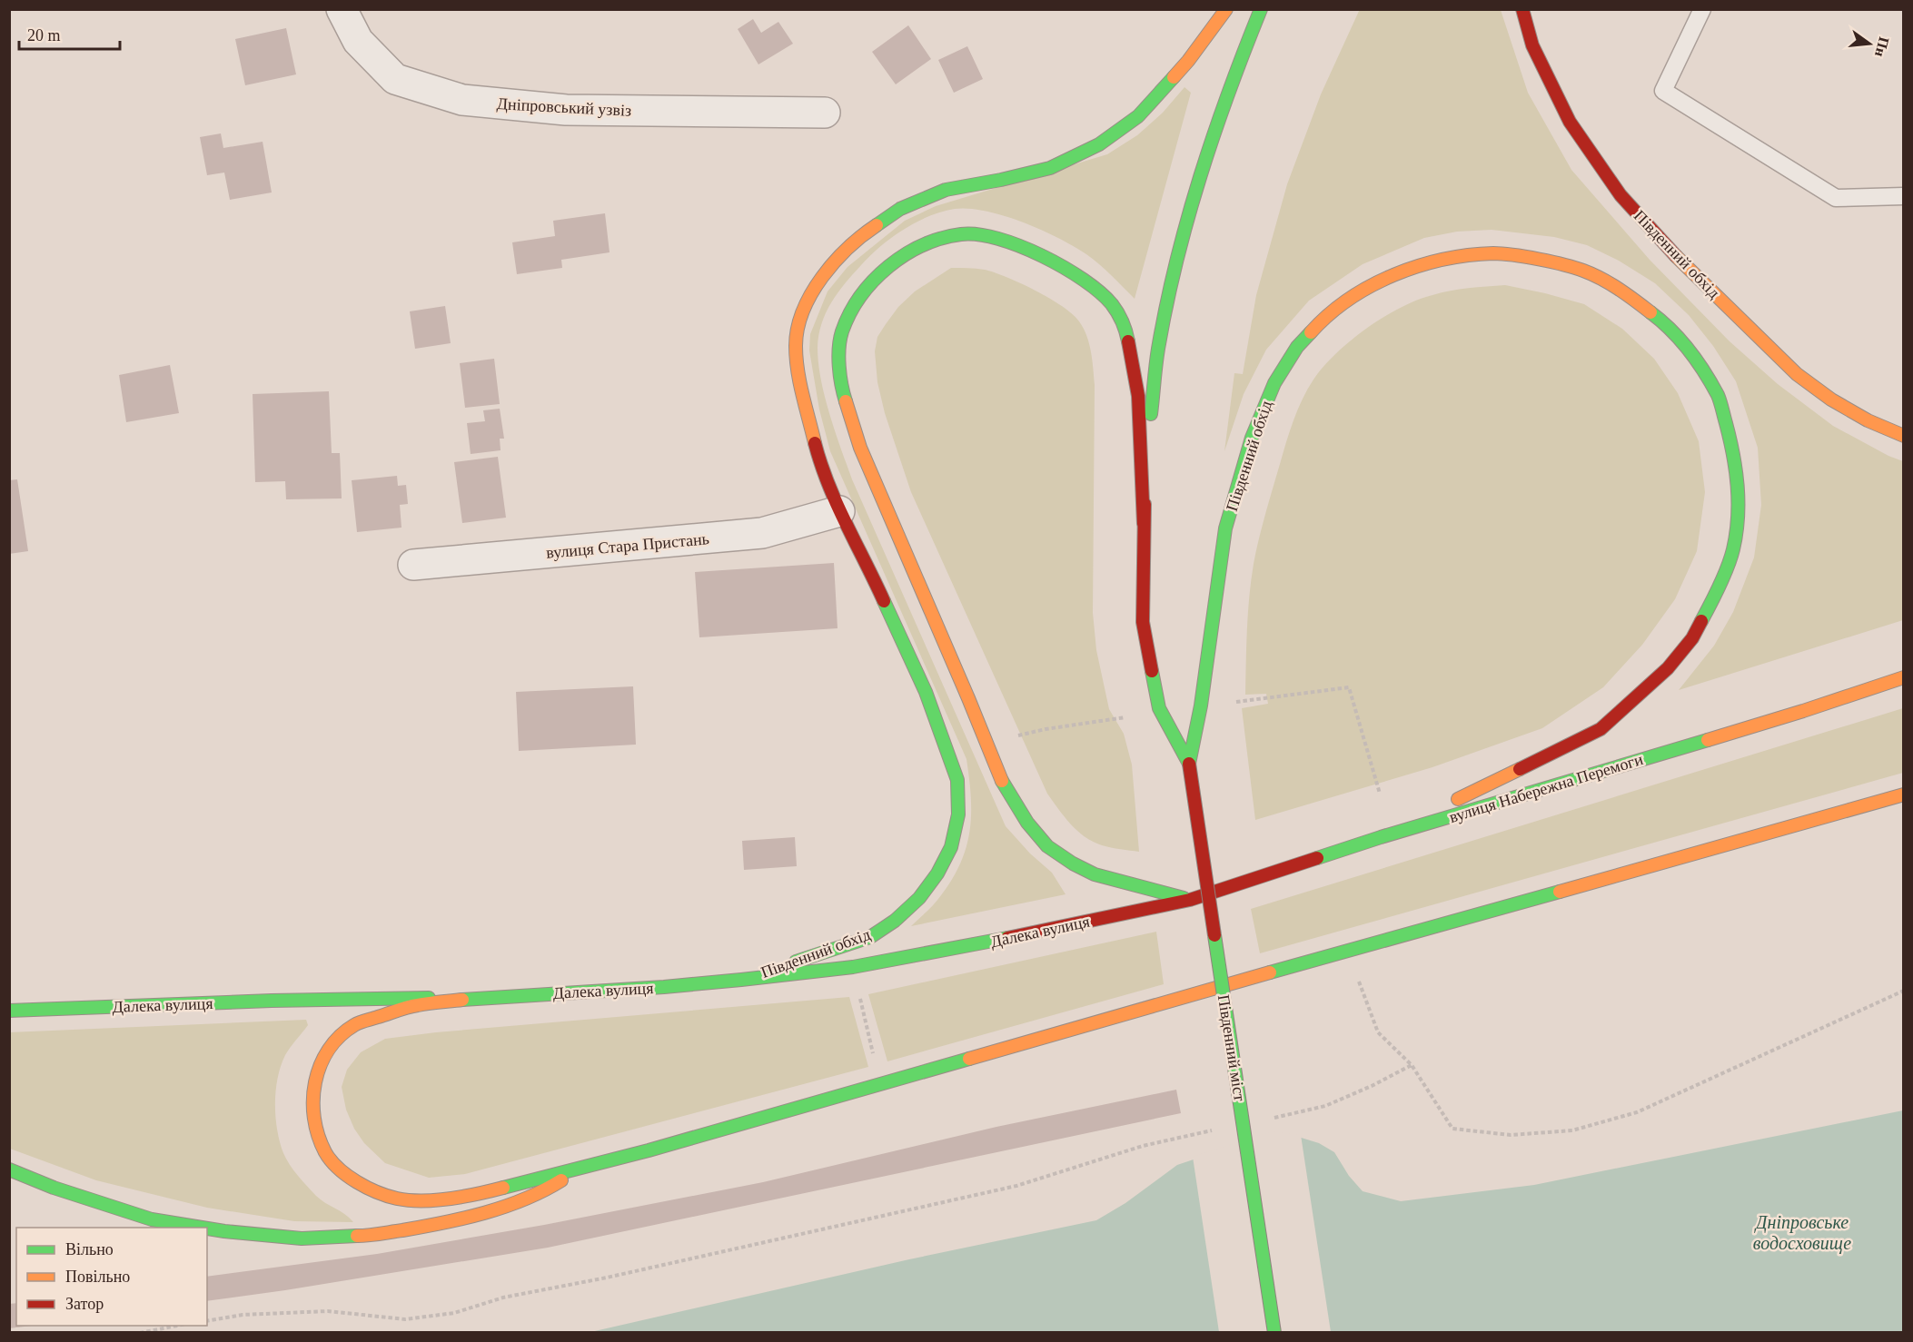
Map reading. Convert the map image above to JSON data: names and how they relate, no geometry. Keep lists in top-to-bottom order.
{
  "streets": {
    "main road": [
      "Південний обхід",
      "вулиця Набережна Перемоги",
      "Далека вулиця",
      "Південний міст"
    ],
    "street": ["Дніпровський узвіз", "вулиця Стара Пристань"]
  },
  "crossings": [
    ["Південний обхід", "вулиця Стара Пристань"],
    ["Південний обхід", "вулиця Набережна Перемоги"],
    ["Південний обхід", "Далека вулиця"],
    ["Південний обхід", "Південний міст"],
    ["вулиця Набережна Перемоги", "Далека вулиця"]
  ],
  "water": ["Дніпровське водосховище"],
  "legend": ["Вільно", "Повільно", "Затор"],
  "scale_bar": "20 m",
  "north": "right"
}
